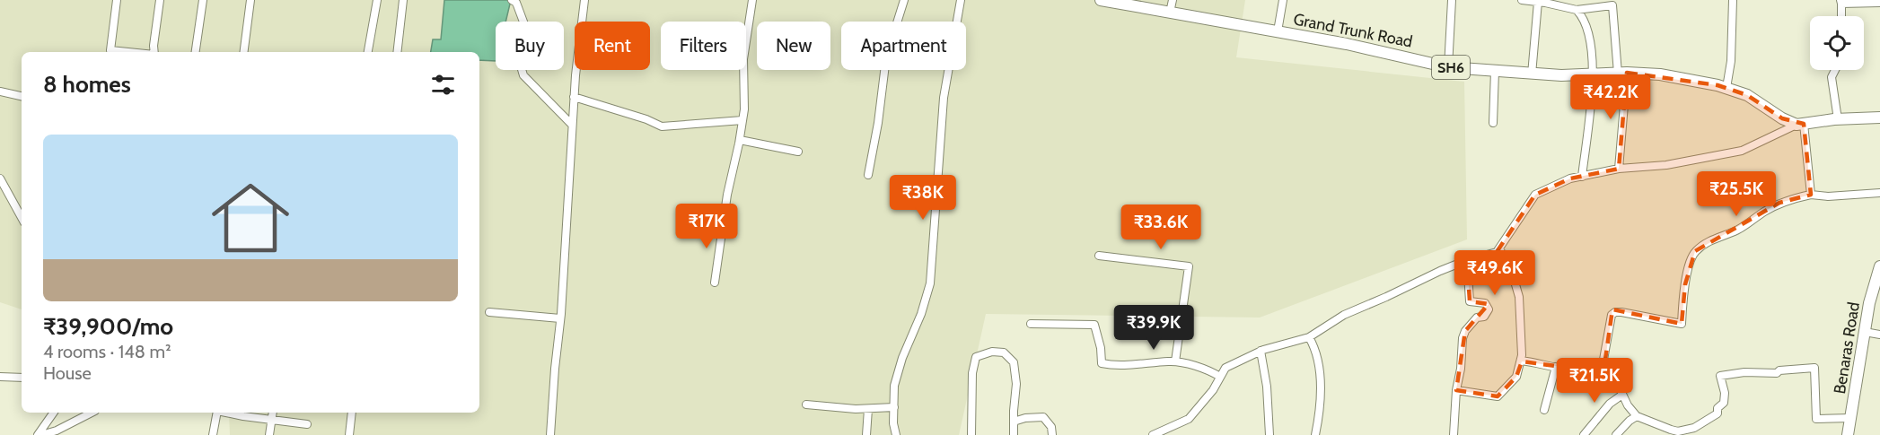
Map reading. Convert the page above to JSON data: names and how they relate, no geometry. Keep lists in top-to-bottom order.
{
  "streets": {
    "main road": ["Grand Trunk Road", "SH6", "Benaras Road"]
  },
  "page": {
    "chip": [
      "Buy",
      "Rent",
      "Filters",
      "New",
      "Apartment"
    ],
    "heading": "8 homes",
    "price": [
      "₹42.2K",
      "₹25.5K",
      "₹38K",
      "₹17K",
      "₹33.6K",
      "₹49.6K",
      "₹39.9K",
      "₹21.5K"
    ],
    "list": [
      {
        "name": "₹39,900/mo",
        "note": "4 rooms · 148 m² · House"
      }
    ]
  }
}
